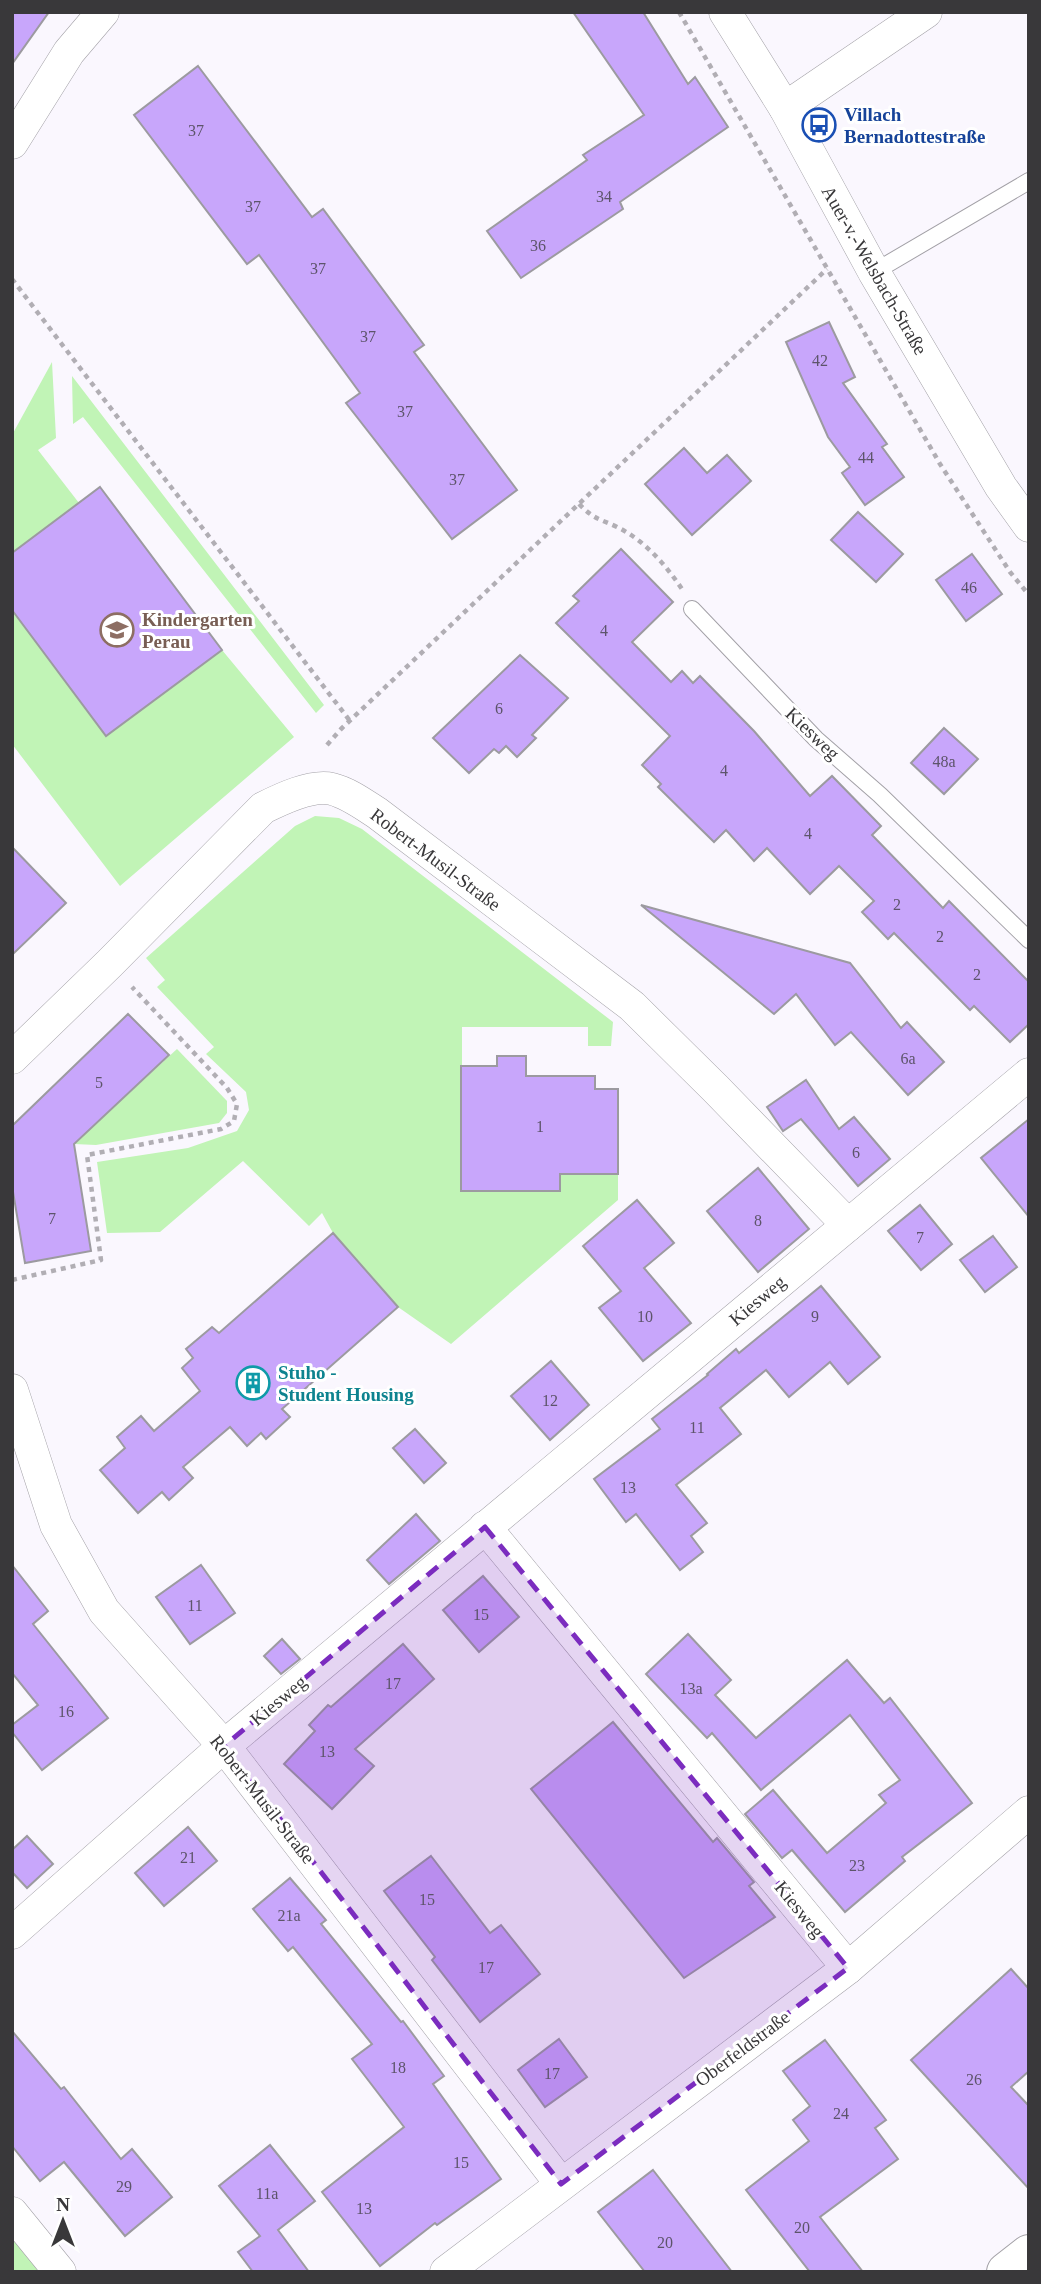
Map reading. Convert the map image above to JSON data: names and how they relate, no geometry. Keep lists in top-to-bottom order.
{
  "streets": {
    "street": [
      "Auer-v.-Welsbach-Straße",
      "Kiesweg",
      "Robert-Musil-Straße",
      "Oberfeldstraße"
    ]
  },
  "crossings": [
    ["Kiesweg", "Robert-Musil-Straße"],
    ["Kiesweg", "Oberfeldstraße"],
    ["Robert-Musil-Straße", "Oberfeldstraße"]
  ],
  "places": {
    "bus stop": ["Villach Bernadottestraße"],
    "school or university": ["Kindergarten Perau"],
    "building": ["Stuho - Student Housing"]
  },
  "house_numbers": [
    "37",
    "34",
    "37",
    "36",
    "37",
    "37",
    "42",
    "37",
    "44",
    "37",
    "46",
    "4",
    "6",
    "48a",
    "4",
    "4",
    "2",
    "2",
    "2",
    "6a",
    "5",
    "1",
    "6",
    "7",
    "8",
    "7",
    "10",
    "9",
    "12",
    "11",
    "13",
    "11",
    "15",
    "17",
    "13a",
    "16",
    "13",
    "21",
    "23",
    "15",
    "21a",
    "17",
    "18",
    "17",
    "26",
    "24",
    "15",
    "29",
    "11a",
    "13",
    "20",
    "20"
  ],
  "north": "top"
}
